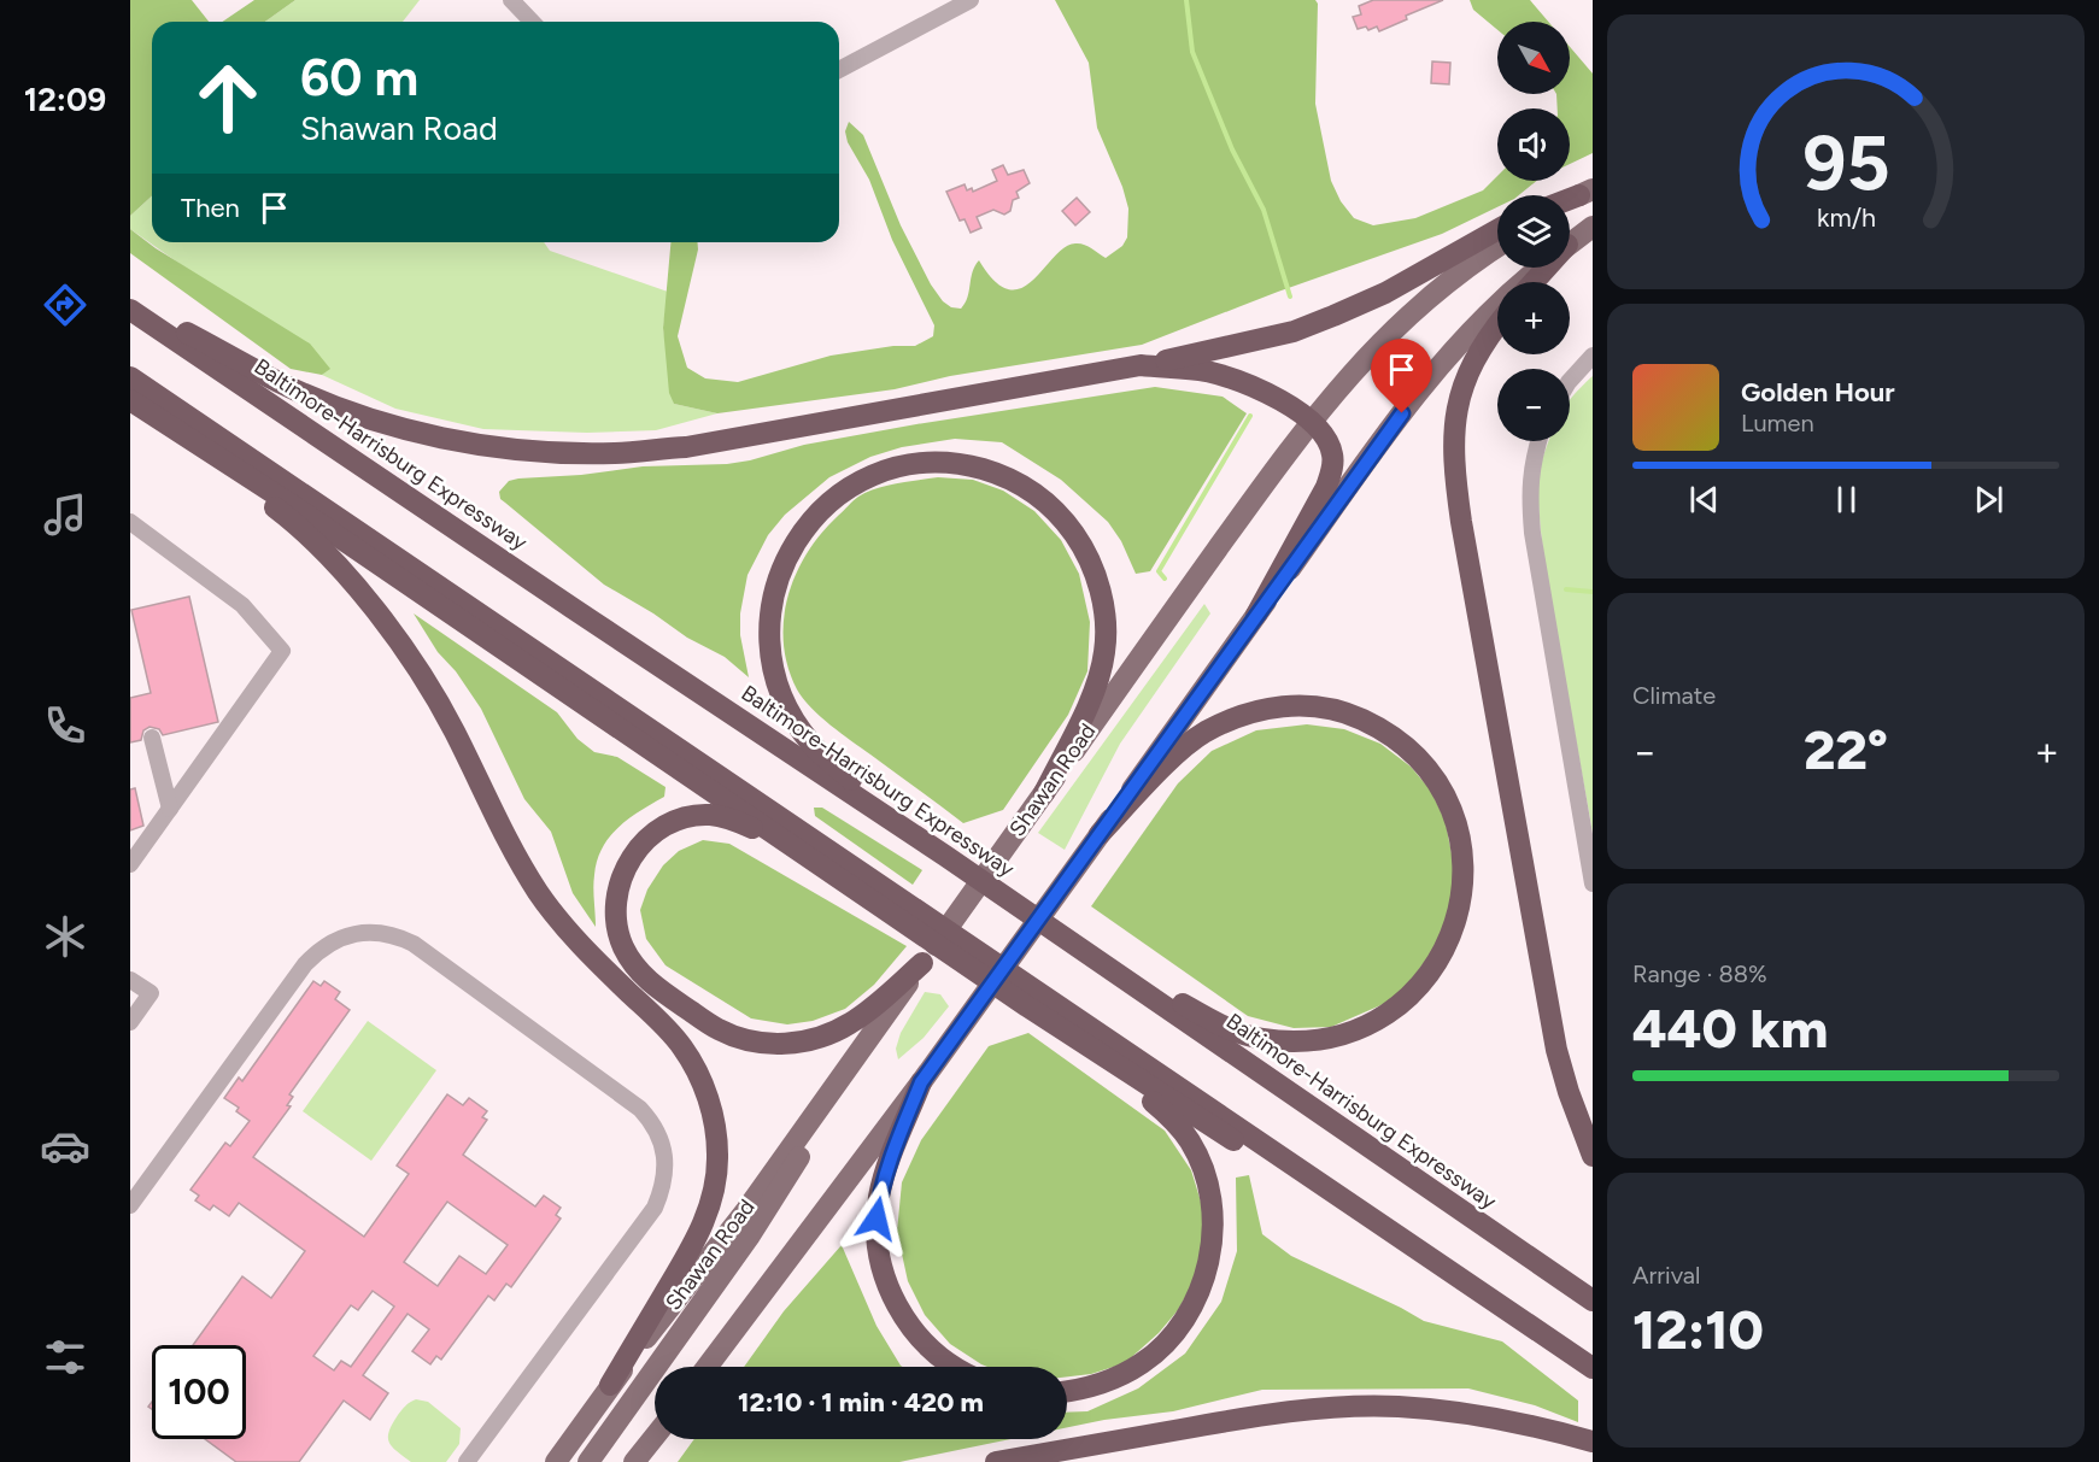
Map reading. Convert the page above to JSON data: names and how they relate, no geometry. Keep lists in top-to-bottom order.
{
  "streets": {
    "highway": ["Baltimore-Harrisburg Expressway"],
    "main road": ["Shawan Road"]
  },
  "north": "bottom right",
  "page": {
    "tabs": "12:09",
    "map_buttons": ["+", "−"],
    "turn": ["60 m", "Shawan Road"],
    "then": "Then",
    "song": ["Golden Hour", "Lumen"],
    "tile": [
      "Climate",
      ["Range · 88%", "440 km"],
      ["Arrival", "12:10"]
    ],
    "heat": ["−", "22°", "+"],
    "limit": "100",
    "trip": "12:10 · 1 min · 420 m",
    "gauge": ["95", "km/h"]
  }
}
